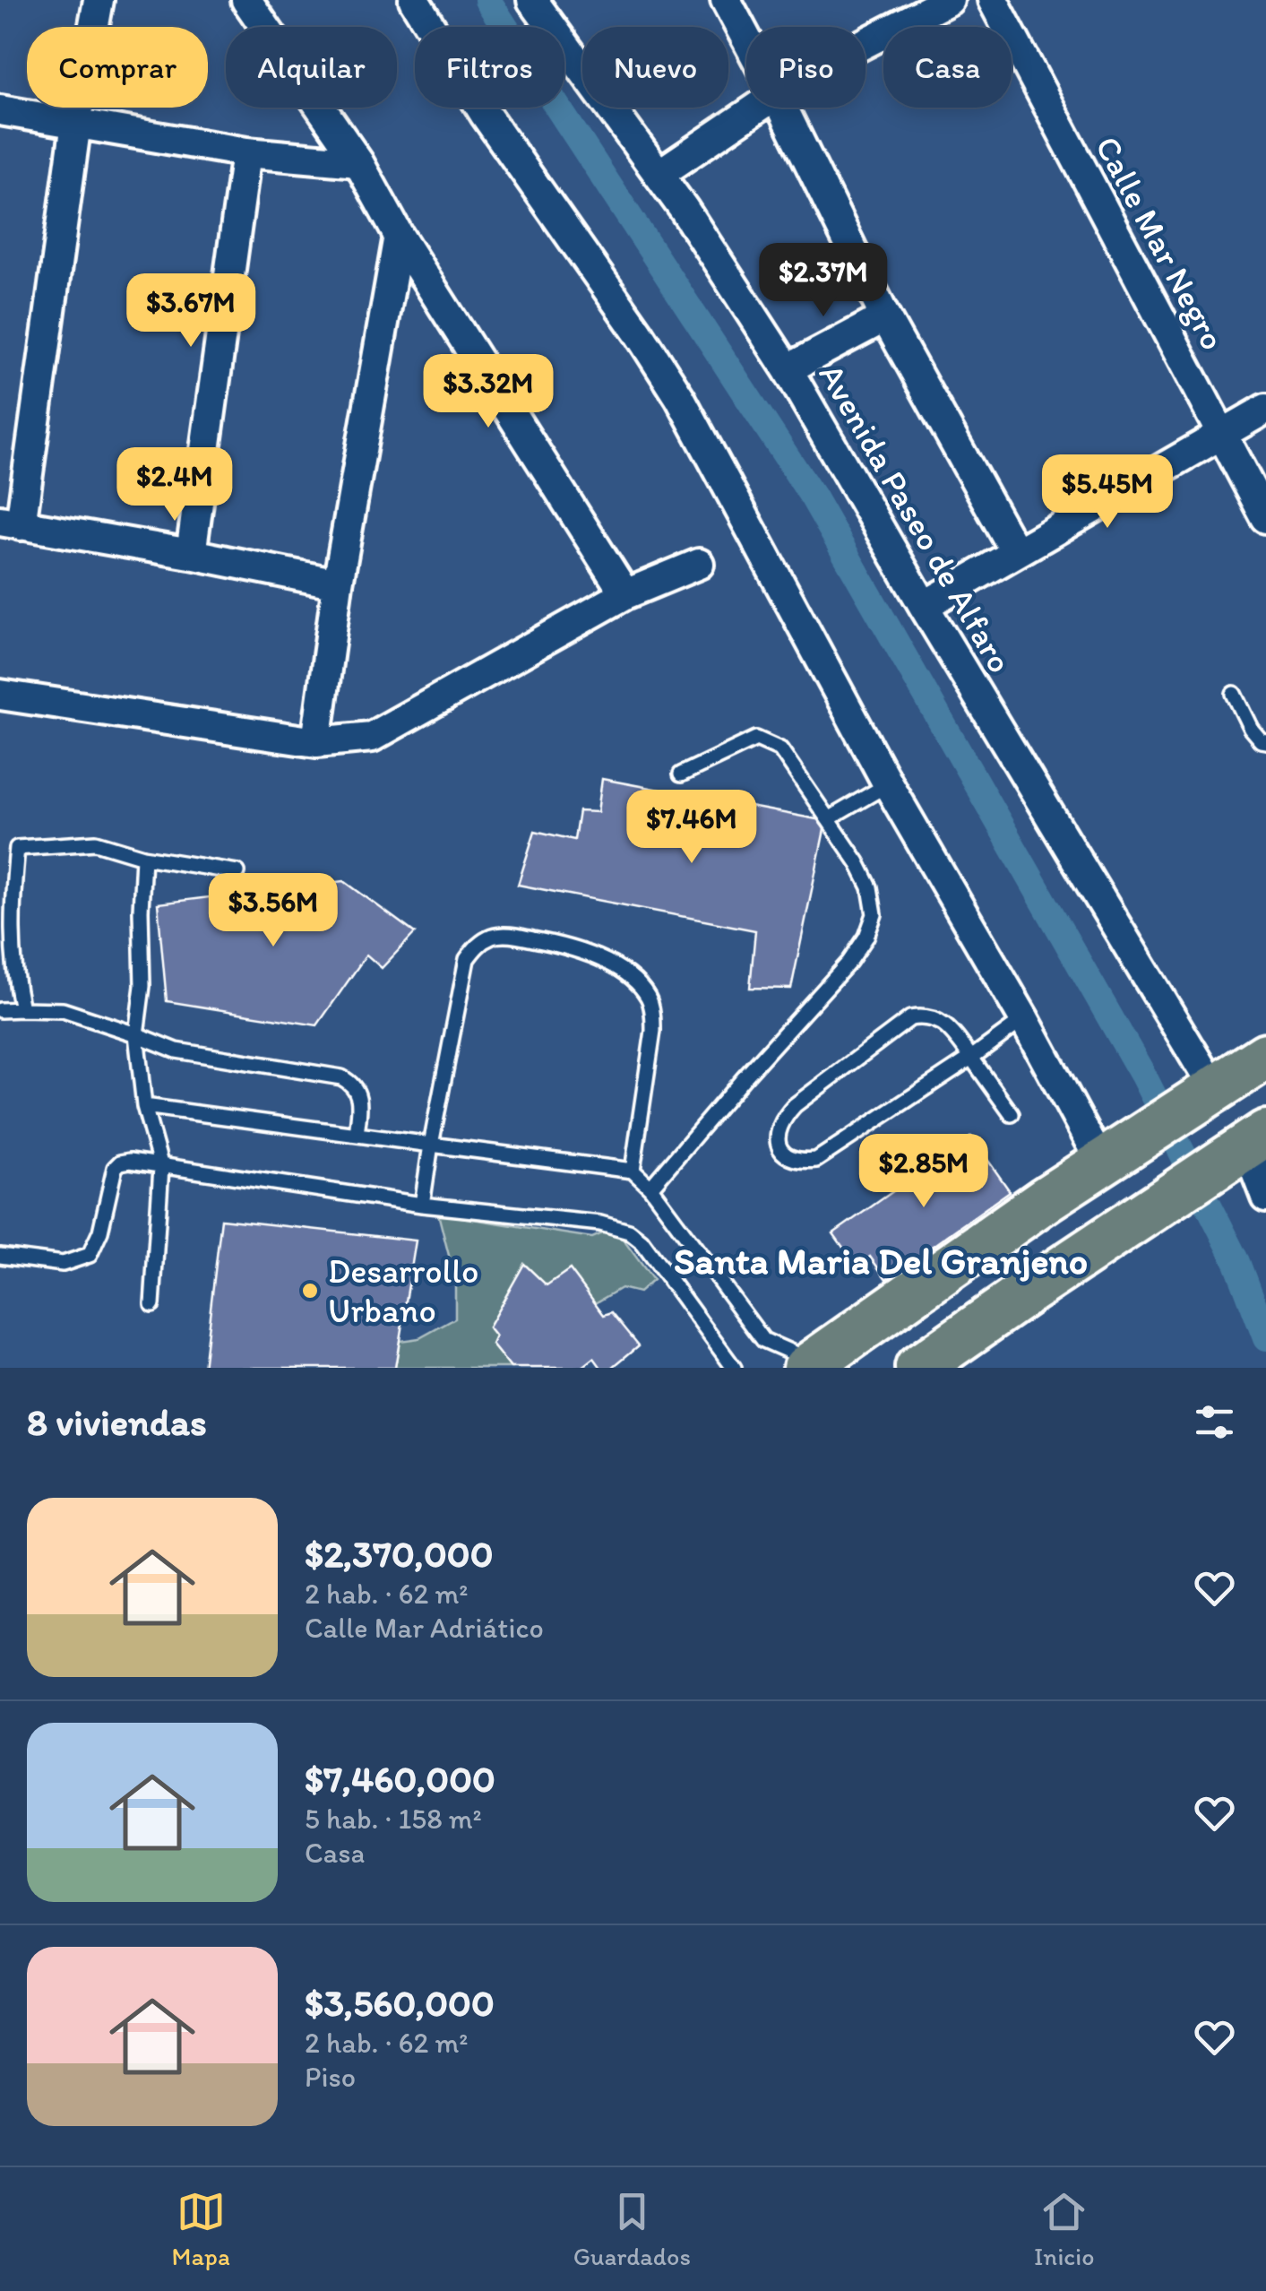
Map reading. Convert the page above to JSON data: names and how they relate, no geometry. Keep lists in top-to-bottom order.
{
  "streets": {
    "street": ["Calle Mar Negro", "Avenida Paseo de Alfaro"]
  },
  "districts": ["Santa Maria Del Granjeno"],
  "places": ["Desarrollo Urbano"],
  "page": {
    "chip": [
      "Comprar",
      "Alquilar",
      "Filtros",
      "Nuevo",
      "Piso",
      "Casa"
    ],
    "price": [
      "$2.37M",
      "$3.67M",
      "$3.32M",
      "$2.4M",
      "$5.45M",
      "$7.46M",
      "$3.56M",
      "$2.85M"
    ],
    "heading": "8 viviendas",
    "list": [
      {
        "name": "$2,370,000",
        "note": "2 hab. · 62 m² · Calle Mar Adriático"
      },
      {
        "name": "$7,460,000",
        "note": "5 hab. · 158 m² · Casa"
      },
      {
        "name": "$3,560,000",
        "note": "2 hab. · 62 m² · Piso"
      }
    ],
    "tabs": ["Mapa", "Guardados", "Inicio"]
  }
}
